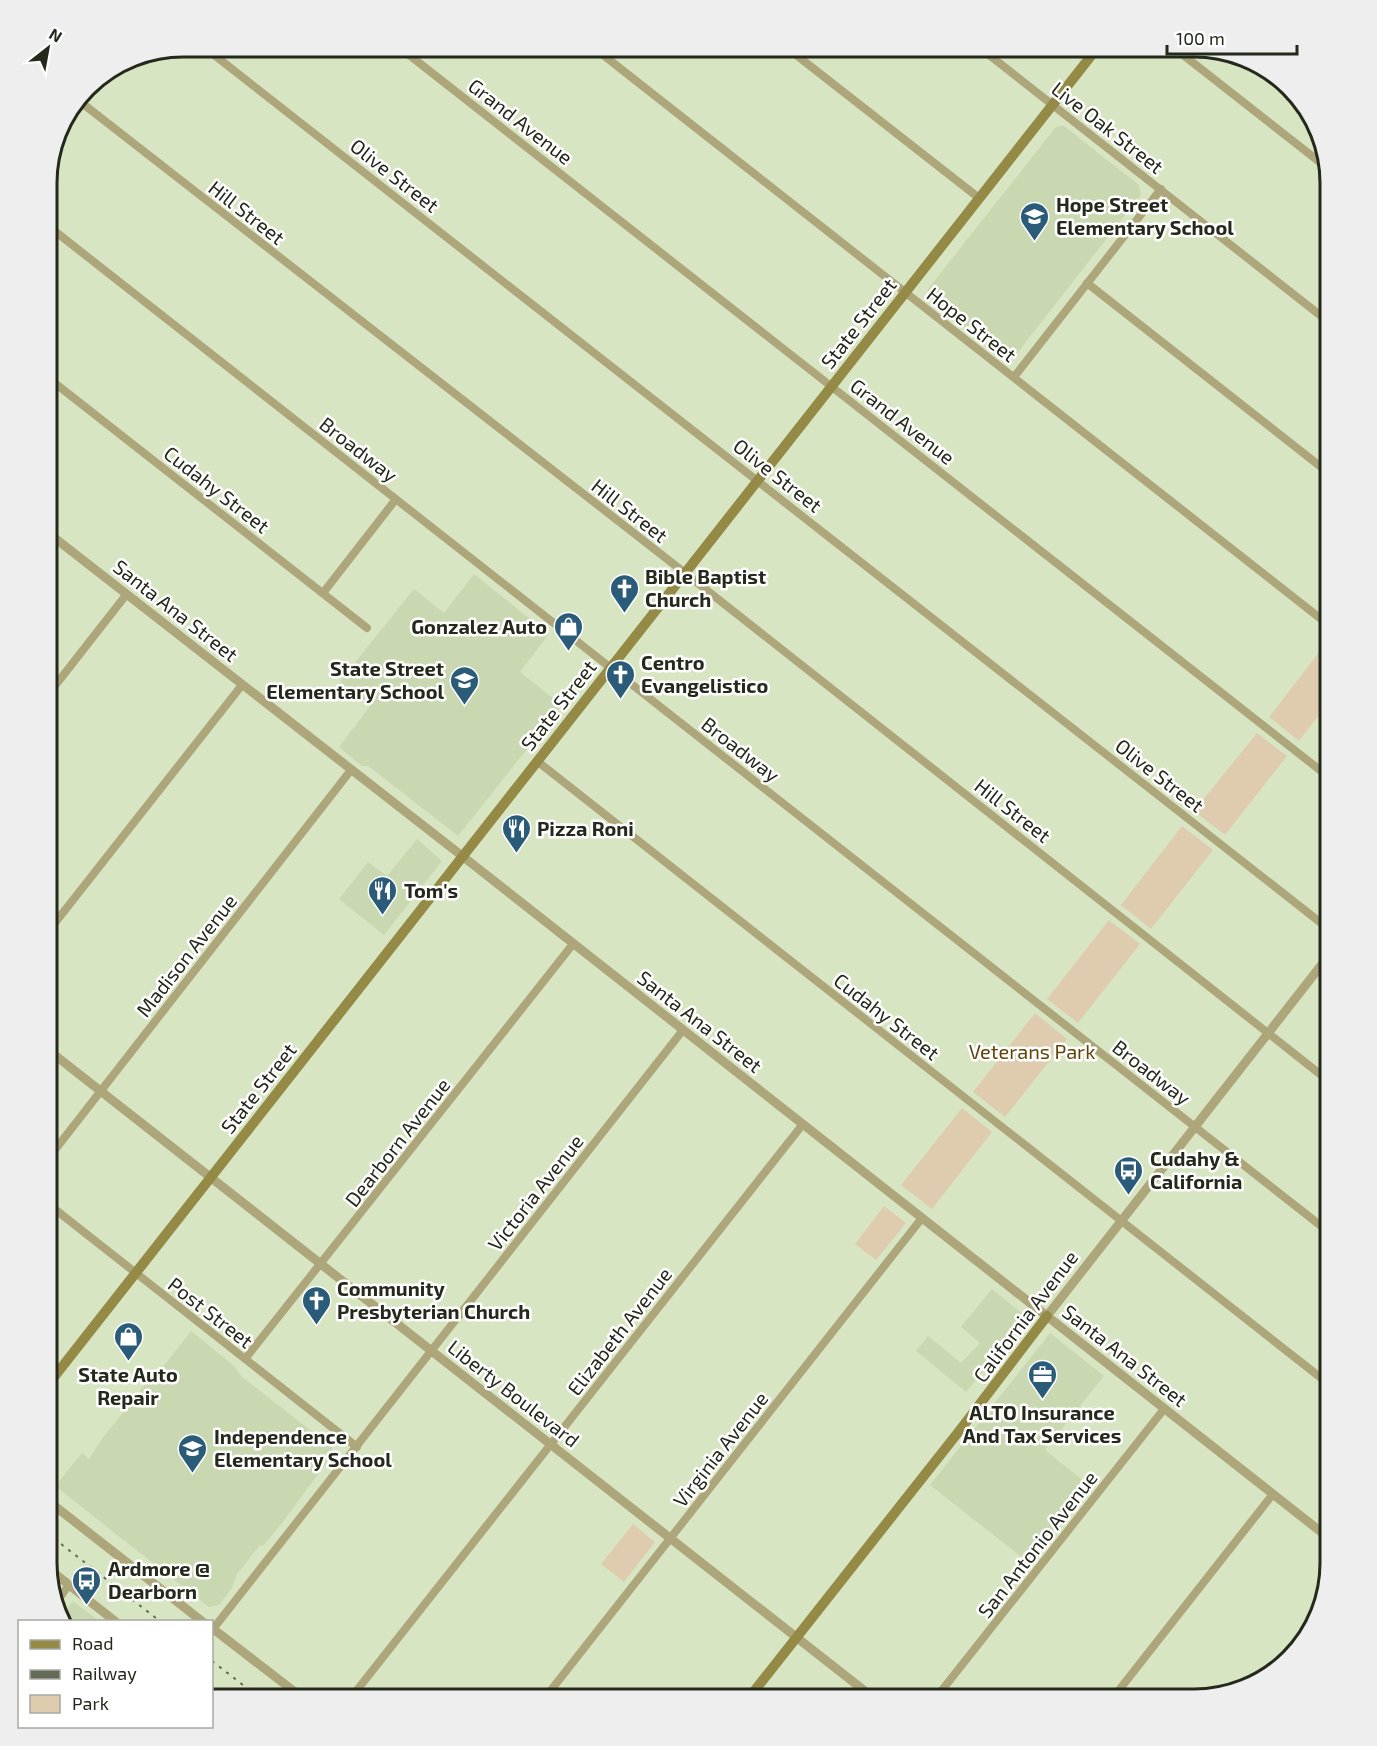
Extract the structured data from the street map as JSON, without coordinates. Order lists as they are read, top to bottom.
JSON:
{
  "streets": {
    "main road": ["State Street", "California Avenue"],
    "street": [
      "Grand Avenue",
      "Live Oak Street",
      "Olive Street",
      "Hill Street",
      "Hope Street",
      "Broadway",
      "Cudahy Street",
      "Santa Ana Street",
      "Madison Avenue",
      "Dearborn Avenue",
      "Victoria Avenue",
      "Post Street",
      "Elizabeth Avenue",
      "Liberty Boulevard",
      "Virginia Avenue",
      "San Antonio Avenue"
    ]
  },
  "crossings": [
    ["Grand Avenue", "State Street"],
    ["Live Oak Street", "State Street"],
    ["Olive Street", "State Street"],
    ["Hill Street", "State Street"],
    ["Hill Street", "California Avenue"],
    ["State Street", "Hope Street"],
    ["State Street", "Broadway"],
    ["State Street", "Cudahy Street"],
    ["State Street", "Santa Ana Street"],
    ["State Street", "Post Street"],
    ["State Street", "Liberty Boulevard"],
    ["Broadway", "California Avenue"],
    ["Cudahy Street", "California Avenue"],
    ["Santa Ana Street", "Madison Avenue"],
    ["Santa Ana Street", "Dearborn Avenue"],
    ["Santa Ana Street", "Victoria Avenue"],
    ["Santa Ana Street", "California Avenue"],
    ["Santa Ana Street", "Elizabeth Avenue"],
    ["Santa Ana Street", "Virginia Avenue"],
    ["Santa Ana Street", "San Antonio Avenue"],
    ["Madison Avenue", "Liberty Boulevard"],
    ["Dearborn Avenue", "Post Street"],
    ["Dearborn Avenue", "Liberty Boulevard"],
    ["Victoria Avenue", "Post Street"],
    ["Victoria Avenue", "Liberty Boulevard"],
    ["California Avenue", "Liberty Boulevard"],
    ["Elizabeth Avenue", "Liberty Boulevard"],
    ["Liberty Boulevard", "Virginia Avenue"]
  ],
  "parks": ["Veterans Park"],
  "places": {
    "school or university": ["Hope Street Elementary School", "State Street Elementary School", "Independence Elementary School"],
    "church": ["Bible Baptist Church", "Centro Evangelistico", "Community Presbyterian Church"],
    "shop": ["Gonzalez Auto", "State Auto Repair"],
    "restaurant": ["Pizza Roni", "Tom's"],
    "bus stop": ["Cudahy & California", "Ardmore @ Dearborn"],
    "office": ["ALTO Insurance And Tax Services"]
  },
  "legend": ["Road", "Railway", "Park"],
  "scale_bar": "100 m",
  "north": "top right"
}
